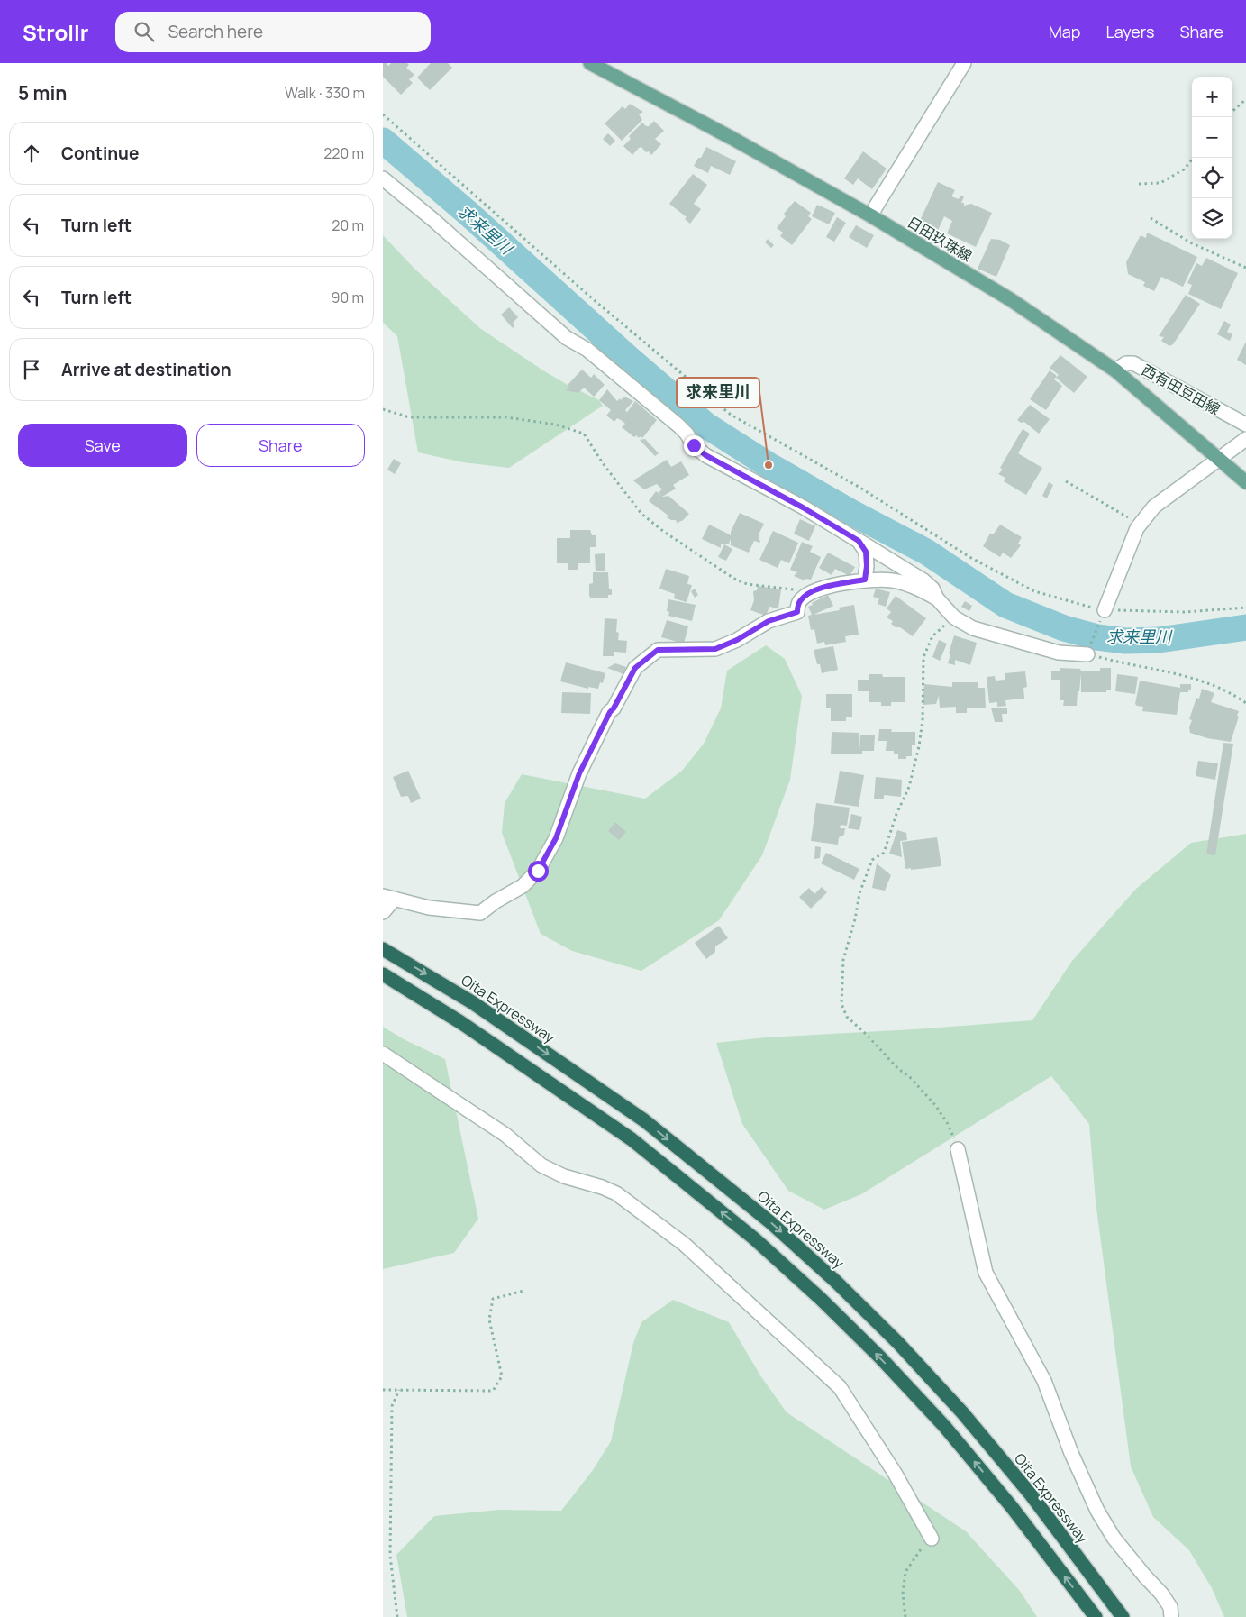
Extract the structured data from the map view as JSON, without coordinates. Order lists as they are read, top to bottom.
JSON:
{
  "streets": {
    "highway": ["Oita Expressway"],
    "main road": ["日田玖珠線"],
    "street": ["西有田豆田線"]
  },
  "crossings": [
    ["日田玖珠線", "西有田豆田線"]
  ],
  "water": ["求来里川"],
  "places": ["求来里川"],
  "page": {
    "header": "Strollr",
    "search": "Search here",
    "nav": ["Map", "Layers", "Share"],
    "heading": ["5 min", "Walk · 330 m"],
    "map_buttons": ["+", "−"],
    "list": [
      ["Continue", "220 m"],
      ["Turn left", "20 m"],
      ["Turn left", "90 m"],
      "Arrive at destination"
    ],
    "buttons": ["Save", "Share"]
  }
}
